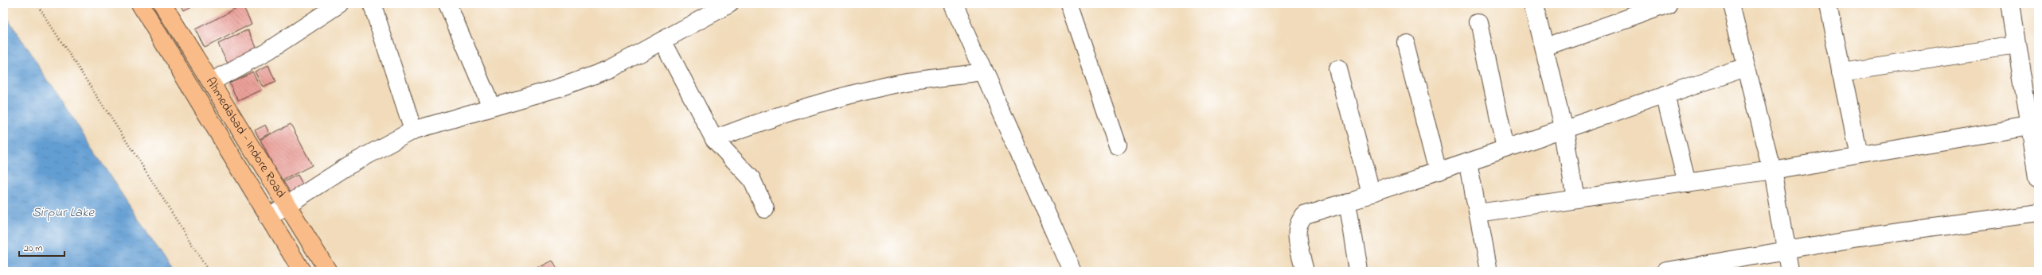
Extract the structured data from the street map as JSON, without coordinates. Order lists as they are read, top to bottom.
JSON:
{
  "streets": {
    "highway": ["Ahmedabad - Indore Road"]
  },
  "water": ["Sirpur Lake"],
  "scale_bar": "20 m"
}
